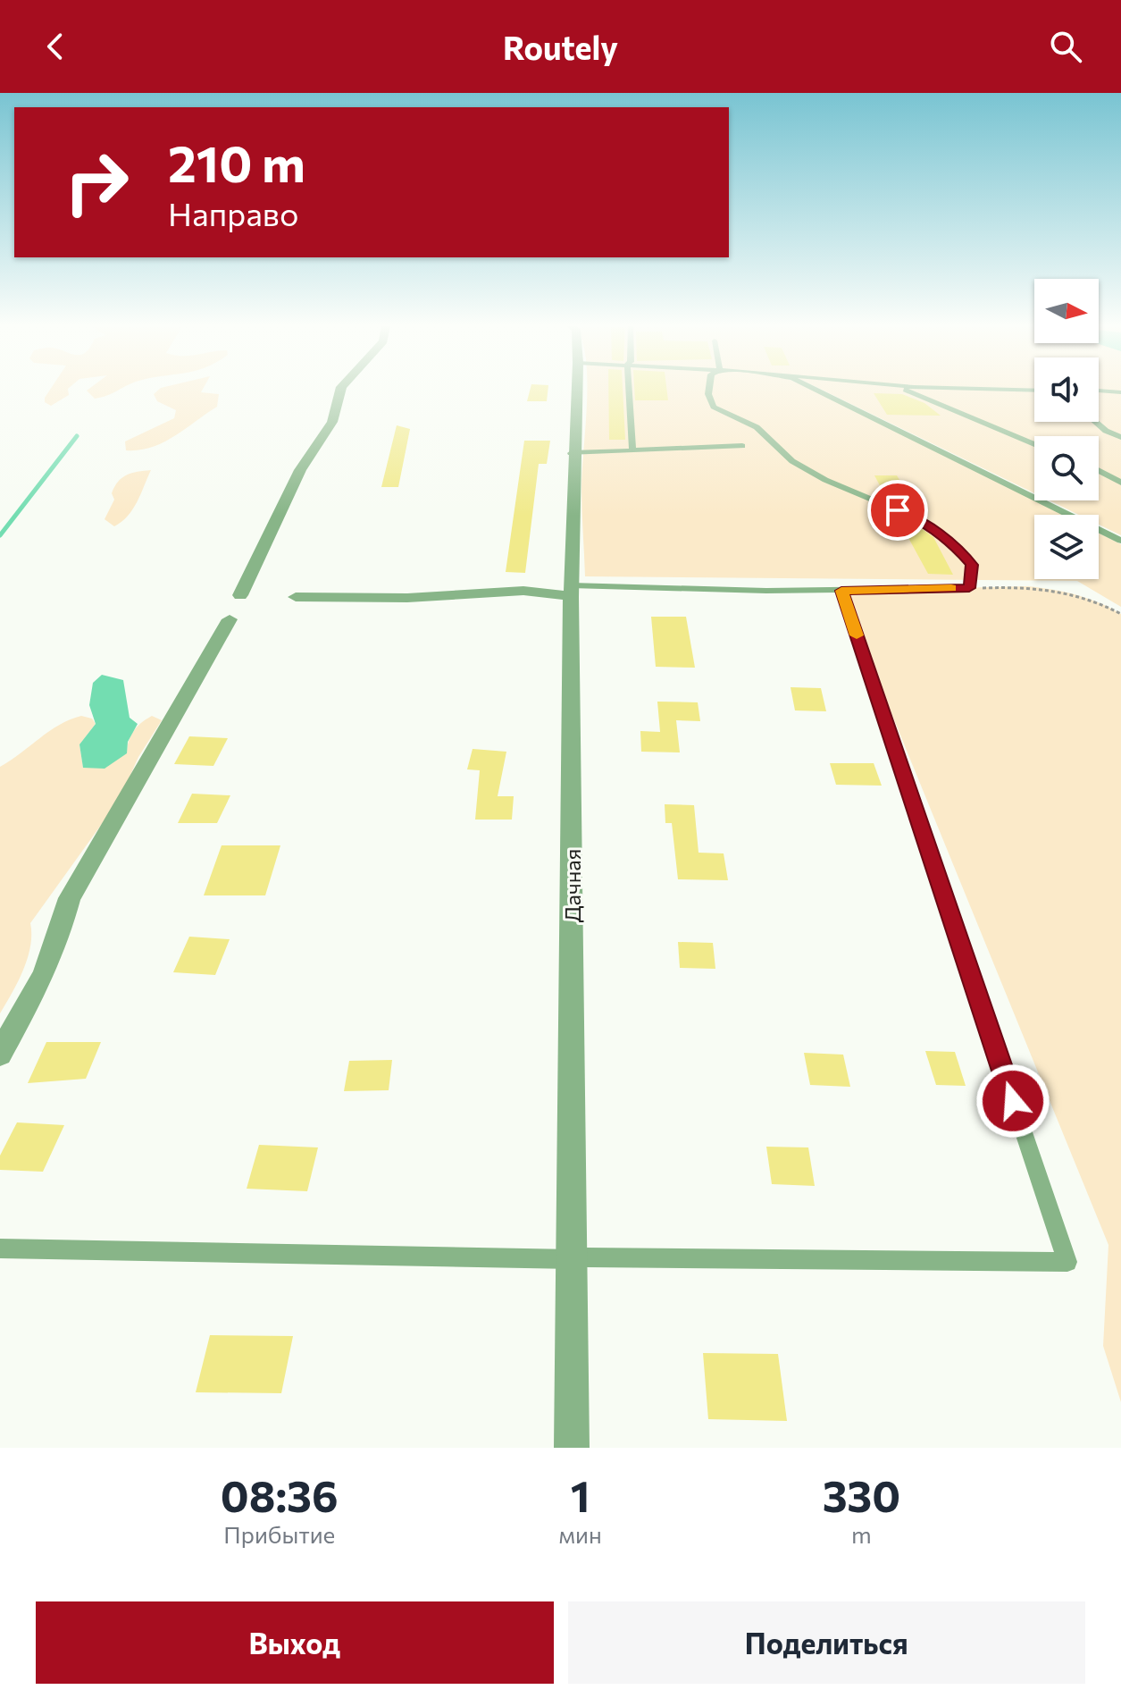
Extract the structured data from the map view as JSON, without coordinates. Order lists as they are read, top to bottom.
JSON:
{
  "streets": {
    "street": ["Дачная"]
  },
  "north": "right",
  "page": {
    "header": "Routely",
    "turn": ["210 m", "Направо"],
    "eta": [
      "08:36",
      "Прибытие",
      "1",
      "мин",
      "330",
      "m"
    ],
    "buttons": ["Выход", "Поделиться"]
  }
}
